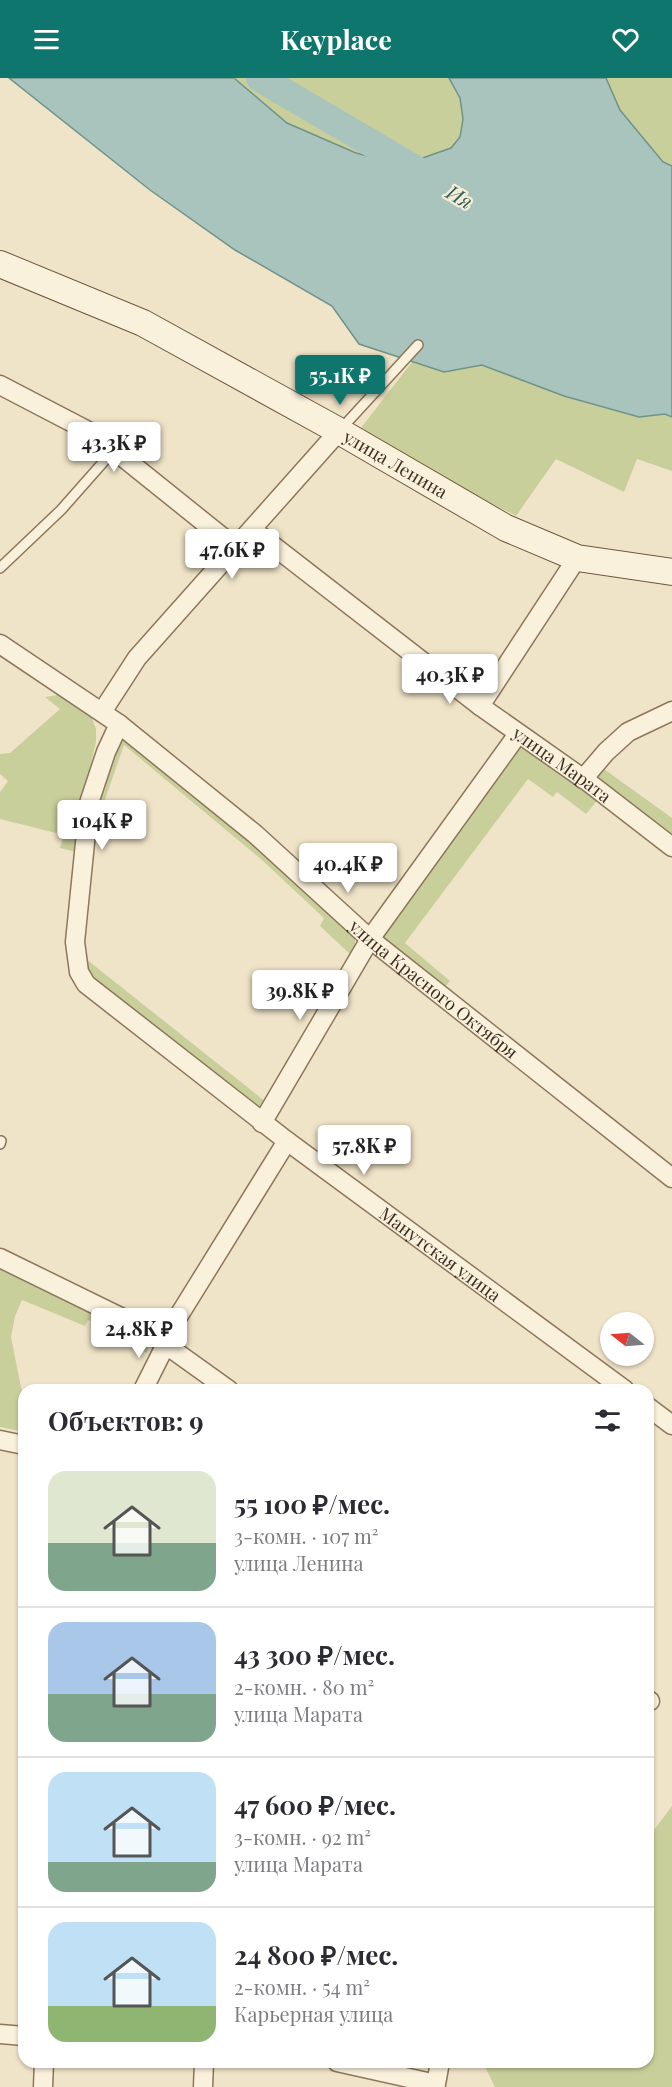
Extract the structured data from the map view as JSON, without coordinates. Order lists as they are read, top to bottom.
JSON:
{
  "streets": {
    "main road": ["улица Ленина"],
    "street": ["улица Марата", "улица Красного Октября", "Манутская улица"]
  },
  "crossings": [
    ["улица Красного Октября", "Манутская улица"]
  ],
  "water": ["Ия"],
  "north": "left",
  "page": {
    "header": "Keyplace",
    "price": [
      "55.1K ₽",
      "43.3K ₽",
      "47.6K ₽",
      "40.3K ₽",
      "104K ₽",
      "40.4K ₽",
      "39.8K ₽",
      "57.8K ₽",
      "24.8K ₽"
    ],
    "heading": "Объектов: 9",
    "list": [
      {
        "name": "55 100 ₽/мес.",
        "note": "3-комн. · 107 m² · улица Ленина"
      },
      {
        "name": "43 300 ₽/мес.",
        "note": "2-комн. · 80 m² · улица Марата"
      },
      {
        "name": "47 600 ₽/мес.",
        "note": "3-комн. · 92 m² · улица Марата"
      },
      {
        "name": "24 800 ₽/мес.",
        "note": "2-комн. · 54 m² · Карьерная улица"
      }
    ]
  }
}
